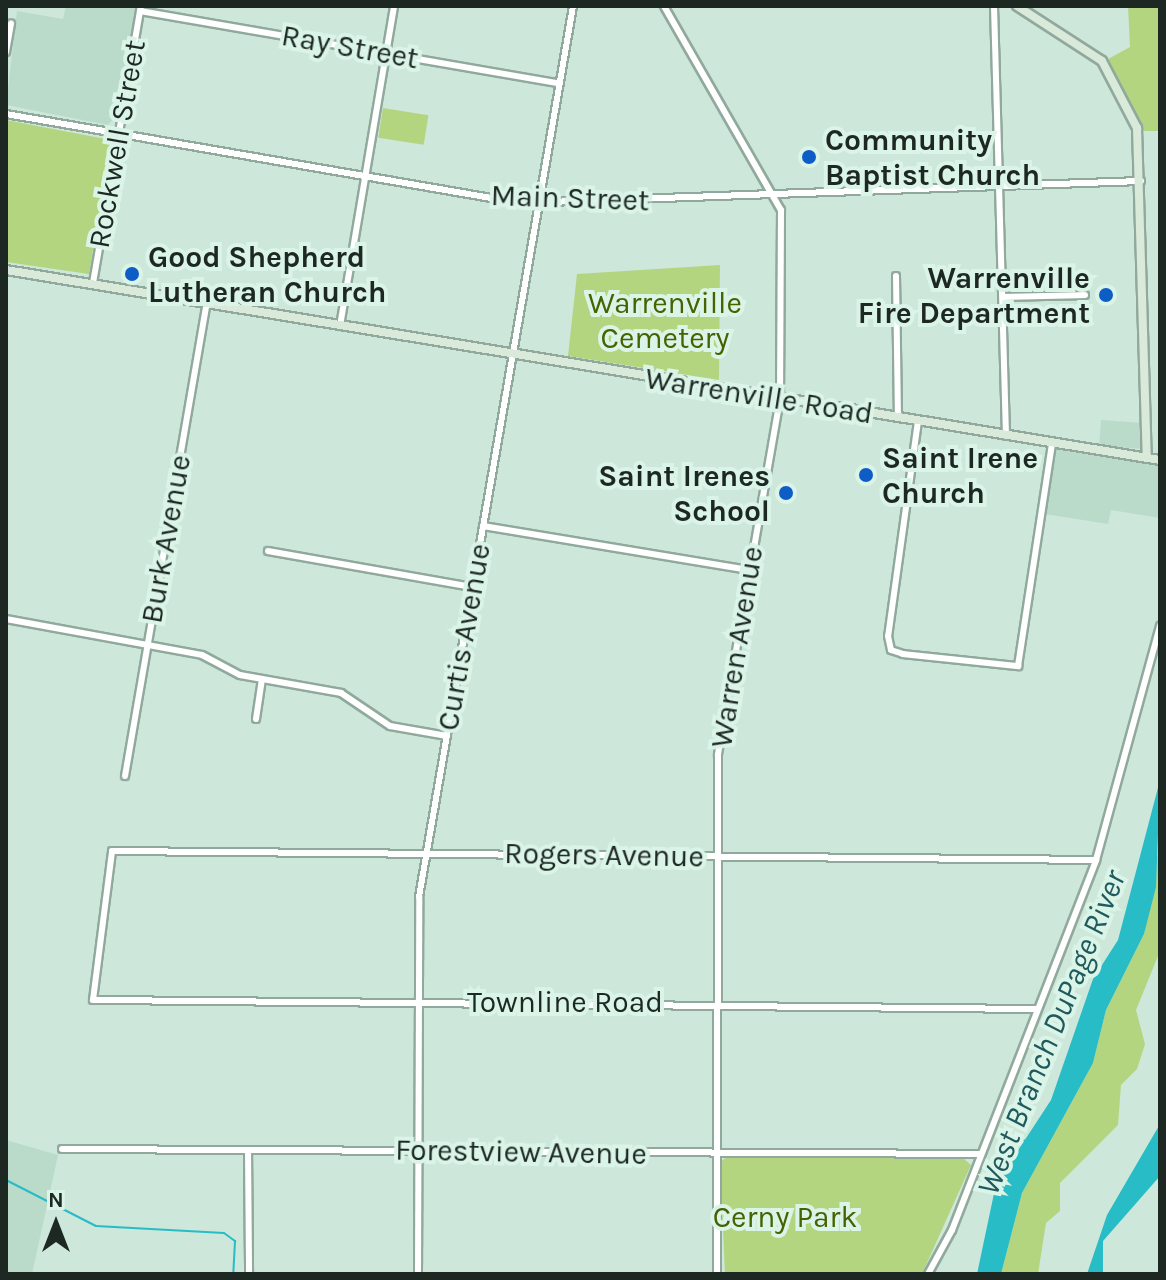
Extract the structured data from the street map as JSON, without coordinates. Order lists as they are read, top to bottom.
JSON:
{
  "streets": {
    "main road": ["Warrenville Road"],
    "street": [
      "Ray Street",
      "Rockwell Street",
      "Main Street",
      "Burk Avenue",
      "Curtis Avenue",
      "Warren Avenue",
      "Rogers Avenue",
      "Townline Road",
      "Forestview Avenue"
    ]
  },
  "crossings": [
    ["Ray Street", "Rockwell Street"],
    ["Ray Street", "Curtis Avenue"],
    ["Rockwell Street", "Main Street"],
    ["Rockwell Street", "Warrenville Road"],
    ["Main Street", "Curtis Avenue"],
    ["Main Street", "Warren Avenue"],
    ["Warrenville Road", "Burk Avenue"],
    ["Warrenville Road", "Curtis Avenue"],
    ["Warrenville Road", "Warren Avenue"],
    ["Curtis Avenue", "Rogers Avenue"],
    ["Curtis Avenue", "Townline Road"],
    ["Curtis Avenue", "Forestview Avenue"],
    ["Warren Avenue", "Rogers Avenue"],
    ["Warren Avenue", "Townline Road"],
    ["Warren Avenue", "Forestview Avenue"],
    ["Rogers Avenue", "Townline Road"]
  ],
  "water": ["West Branch DuPage River"],
  "parks": ["Warrenville Cemetery", "Cerny Park"],
  "places": [
    "Community Baptist Church",
    "Good Shepherd Lutheran Church",
    "Warrenville Fire Department",
    "Saint Irene Church",
    "Saint Irenes School"
  ],
  "north": "top"
}
